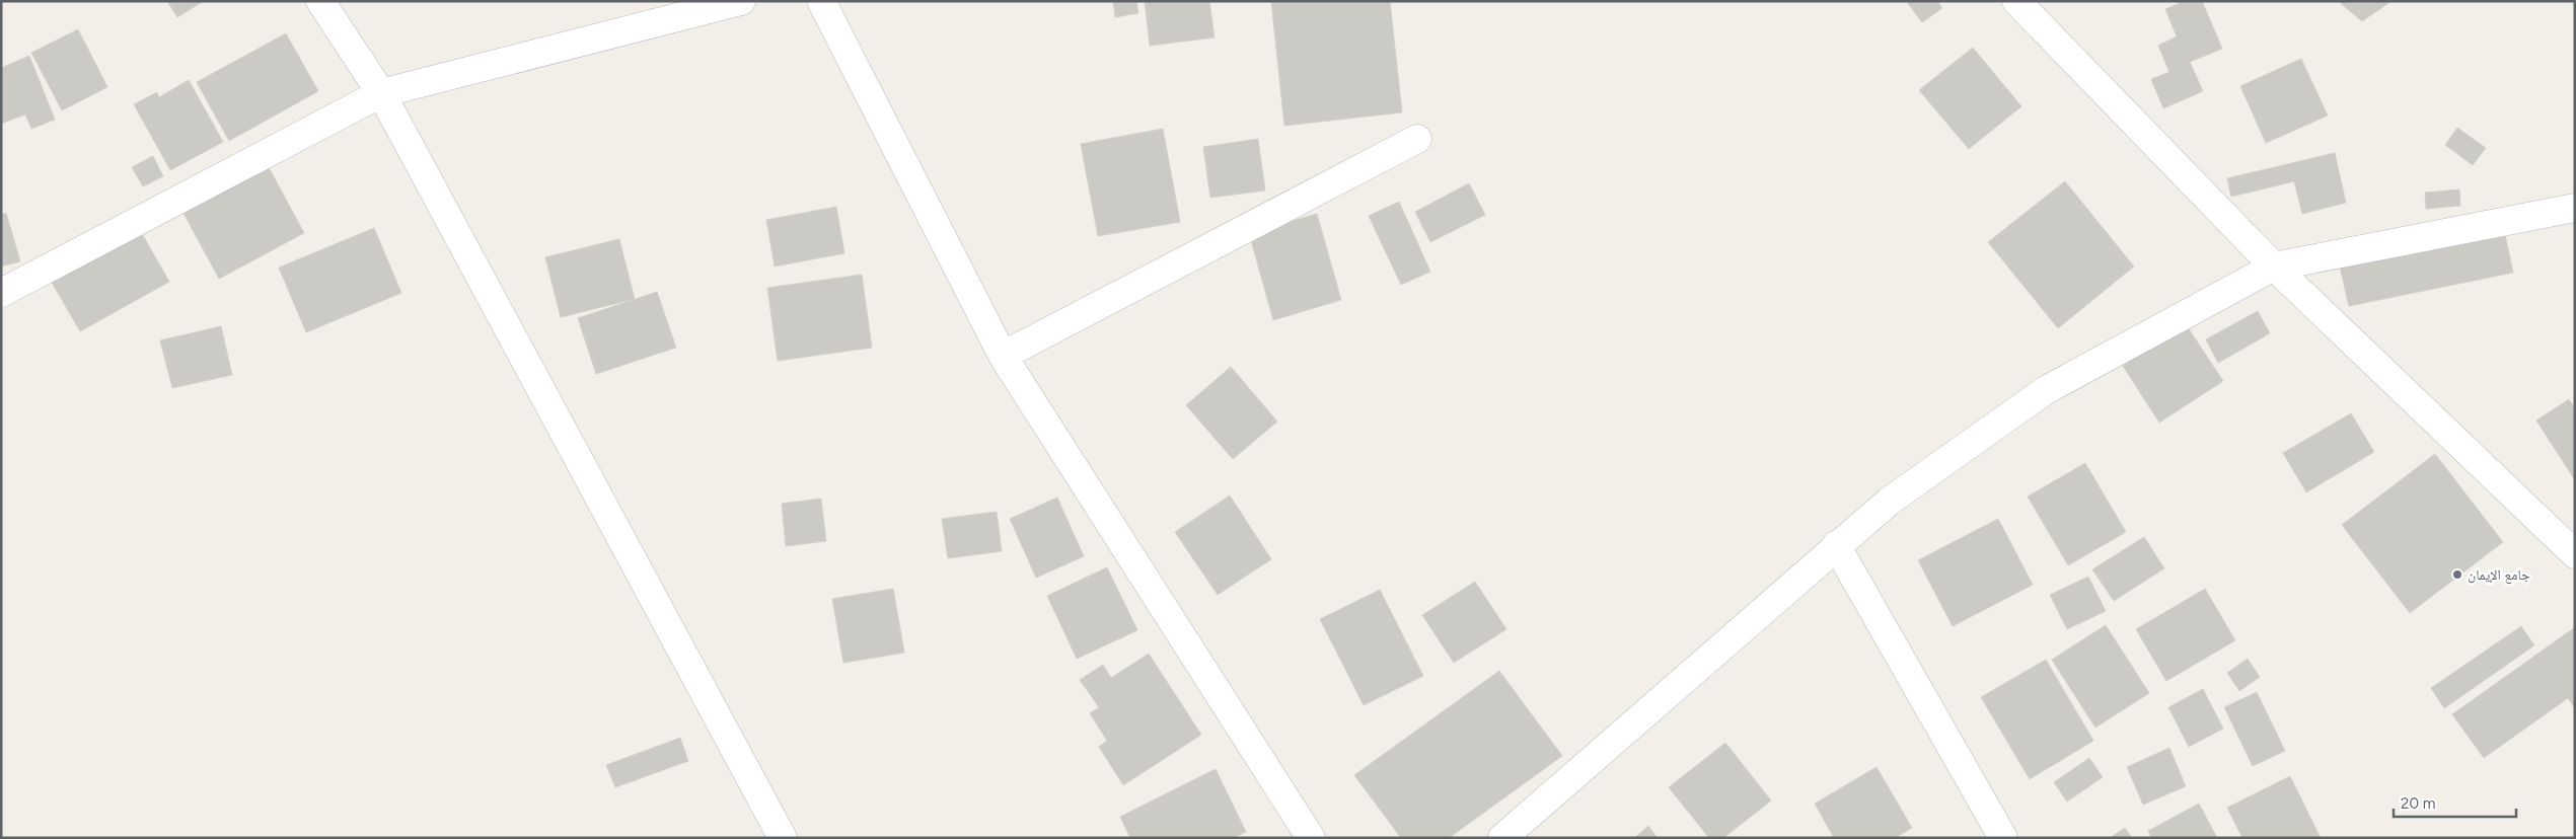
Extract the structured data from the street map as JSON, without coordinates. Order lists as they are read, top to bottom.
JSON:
{
  "places": ["جامع الإيمان"],
  "scale_bar": "20 m"
}
